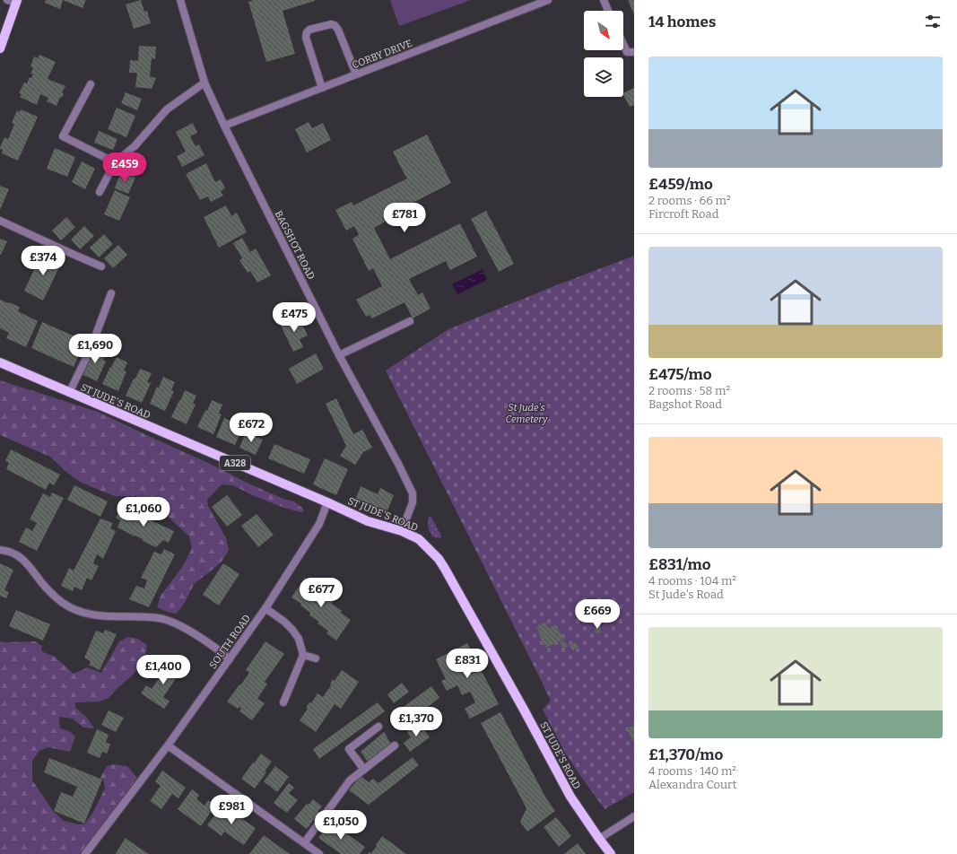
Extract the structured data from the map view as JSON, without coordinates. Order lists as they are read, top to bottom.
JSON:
{
  "streets": {
    "main road": ["ST JUDE'S ROAD", "A328"],
    "street": ["CORBY DRIVE", "BAGSHOT ROAD", "SOUTH ROAD"]
  },
  "crossings": [
    ["CORBY DRIVE", "BAGSHOT ROAD"],
    ["BAGSHOT ROAD", "ST JUDE'S ROAD"],
    ["ST JUDE'S ROAD", "SOUTH ROAD"]
  ],
  "parks": ["St Jude's Cemetery"],
  "north": "bottom right",
  "page": {
    "heading": "14 homes",
    "list": [
      {
        "name": "£459/mo",
        "note": "2 rooms · 66 m² · Fircroft Road"
      },
      {
        "name": "£475/mo",
        "note": "2 rooms · 58 m² · Bagshot Road"
      },
      {
        "name": "£831/mo",
        "note": "4 rooms · 104 m² · St Jude's Road"
      },
      {
        "name": "£1,370/mo",
        "note": "4 rooms · 140 m² · Alexandra Court"
      }
    ],
    "price": [
      "£459",
      "£781",
      "£374",
      "£475",
      "£1,690",
      "£672",
      "£1,060",
      "£677",
      "£669",
      "£831",
      "£1,400",
      "£1,370",
      "£981",
      "£1,050"
    ]
  }
}
